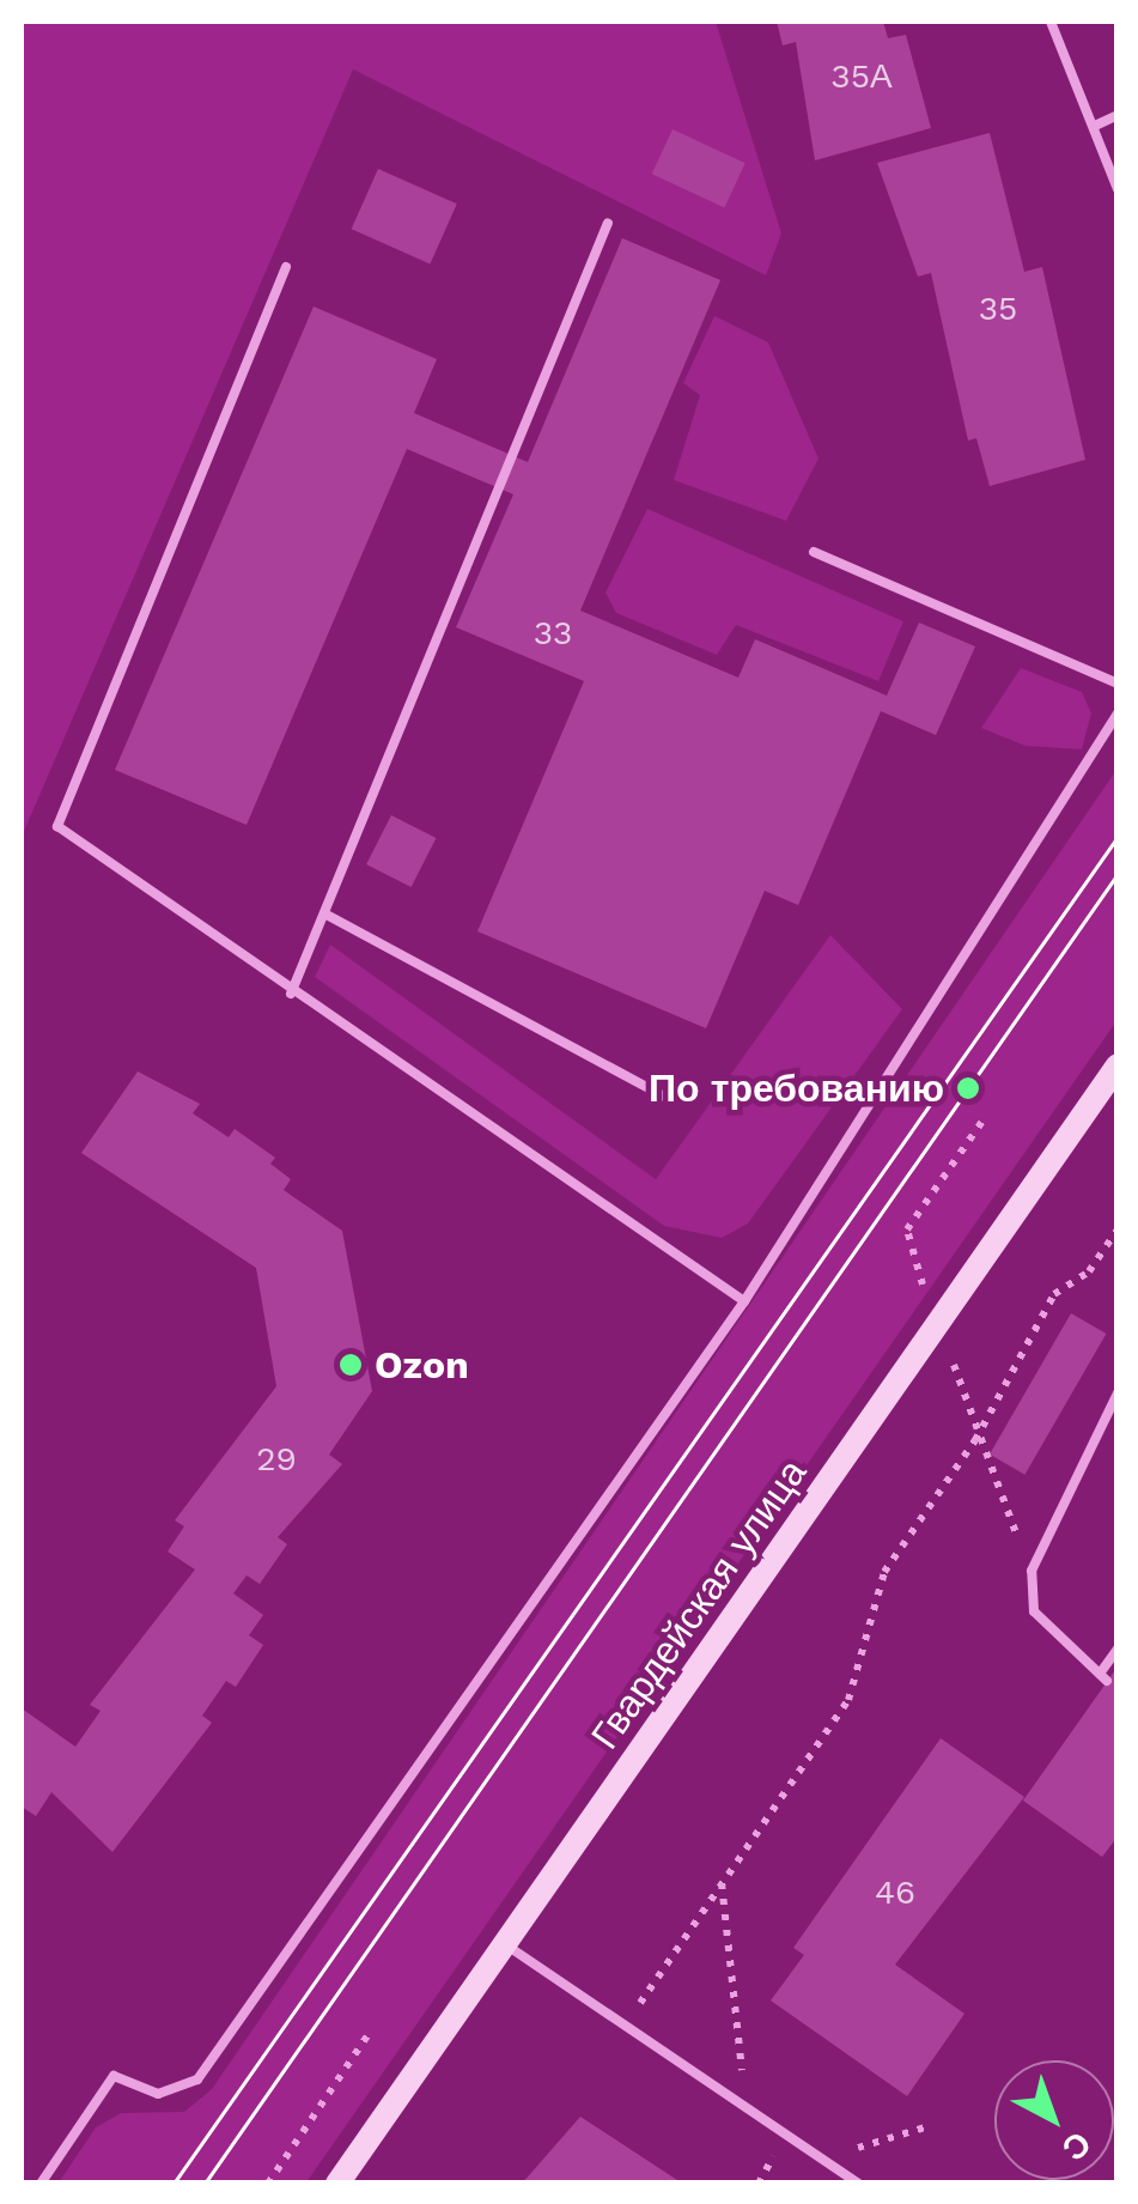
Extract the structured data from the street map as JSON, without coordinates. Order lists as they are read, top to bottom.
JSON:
{
  "streets": {
    "street": ["Гвардейская улица"]
  },
  "places": ["По требованию", "Ozon"],
  "house_numbers": [
    "35А",
    "35",
    "33",
    "29",
    "46"
  ],
  "north": "bottom right"
}
